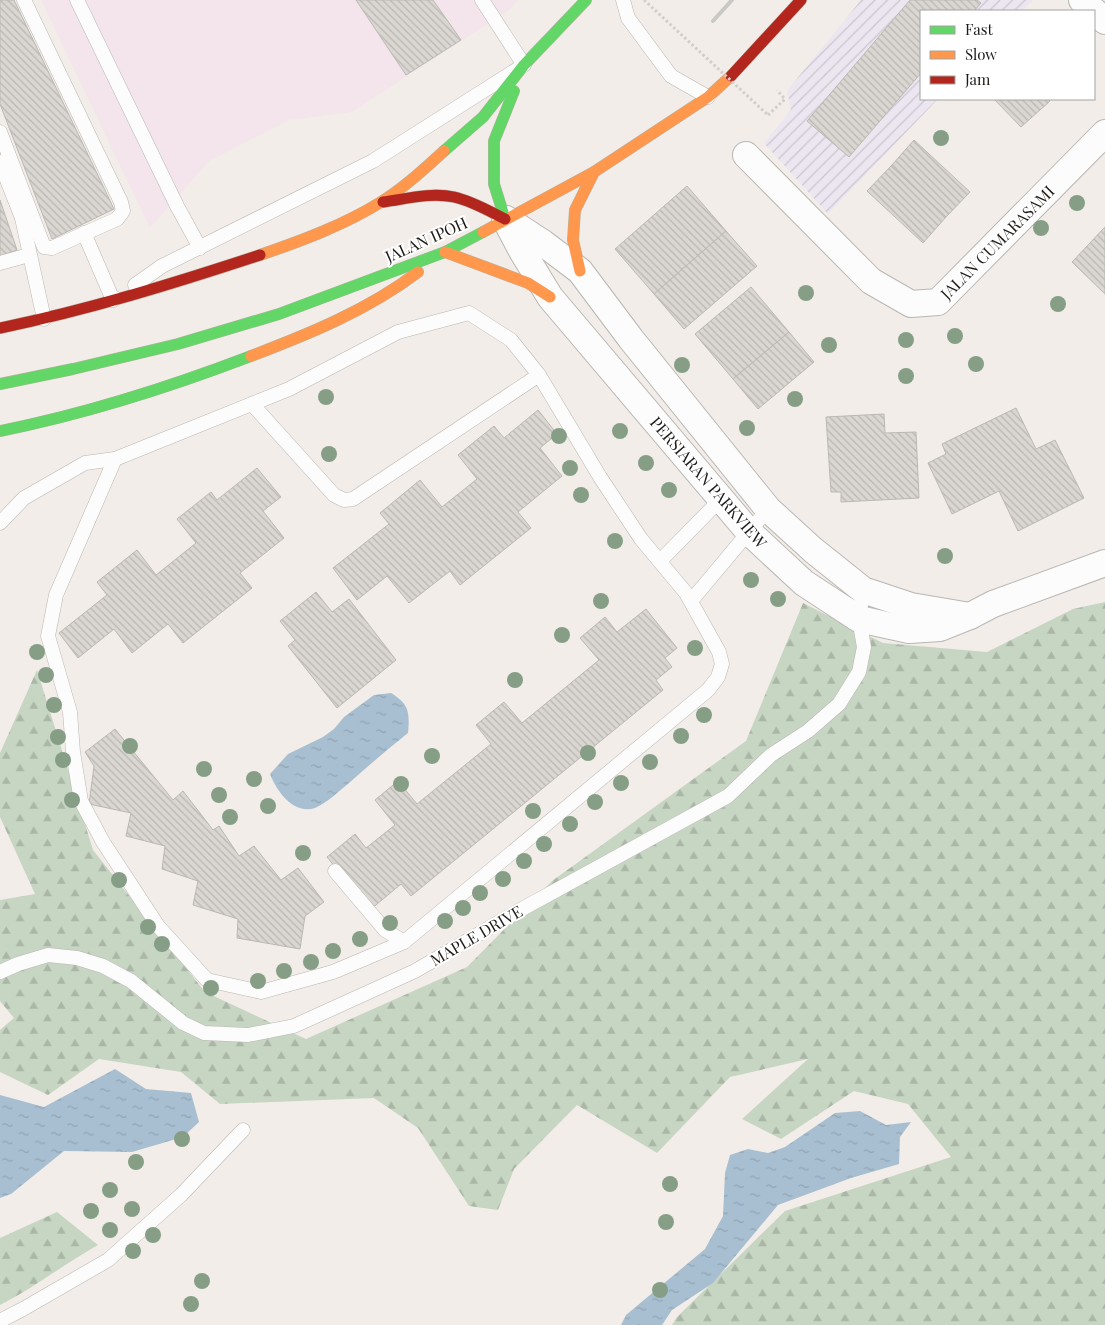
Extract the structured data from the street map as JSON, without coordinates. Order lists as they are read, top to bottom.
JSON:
{
  "streets": {
    "main road": ["JALAN IPOH"],
    "street": ["JALAN CUMARASAMI", "PERSIARAN PARKVIEW"],
    "lane": ["MAPLE DRIVE"]
  },
  "crossings": [
    ["JALAN IPOH", "PERSIARAN PARKVIEW"],
    ["PERSIARAN PARKVIEW", "MAPLE DRIVE"]
  ],
  "legend": ["Fast", "Slow", "Jam"]
}
